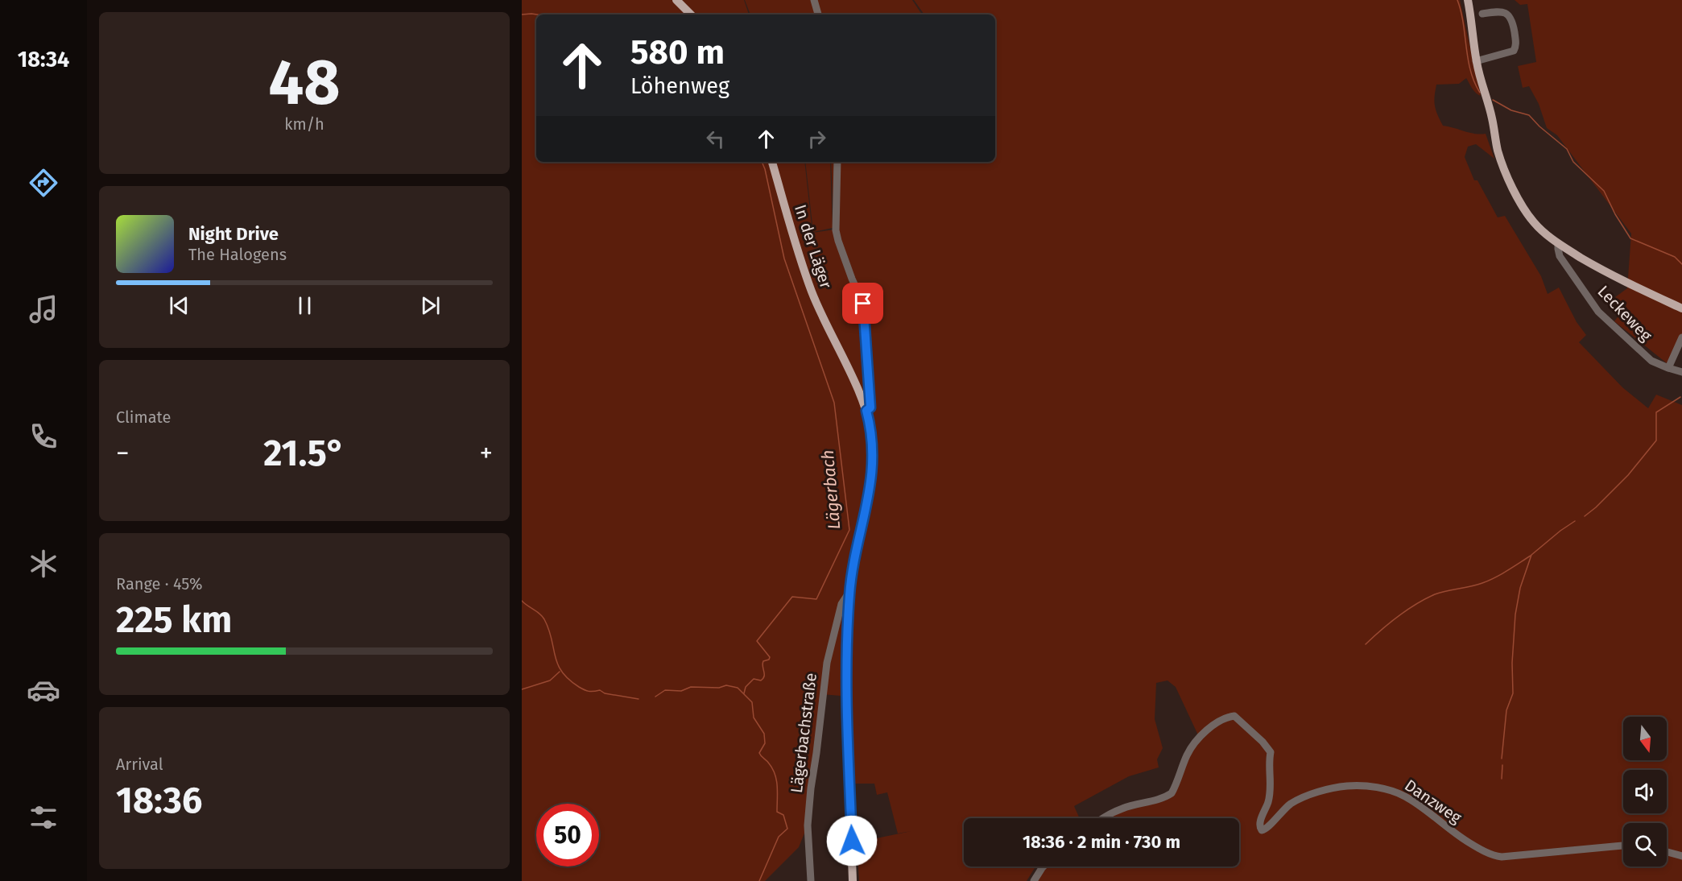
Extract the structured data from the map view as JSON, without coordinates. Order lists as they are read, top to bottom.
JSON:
{
  "streets": {
    "main road": ["In der Läger"],
    "street": ["Leckeweg", "Lägerbachstraße", "Danzweg"]
  },
  "crossings": [
    ["In der Läger", "Lägerbachstraße"]
  ],
  "water": ["Lägerbach"],
  "north": "bottom",
  "page": {
    "tabs": "18:34",
    "tile": [
      ["48", "km/h"],
      "Climate",
      ["Range · 45%", "225 km"],
      ["Arrival", "18:36"]
    ],
    "turn": ["580 m", "Löhenweg"],
    "song": ["Night Drive", "The Halogens"],
    "heat": ["−", "21.5°", "+"],
    "limit": "50",
    "trip": "18:36 · 2 min · 730 m"
  }
}
